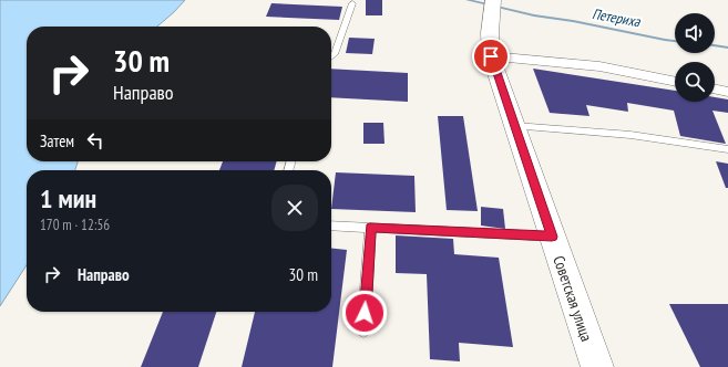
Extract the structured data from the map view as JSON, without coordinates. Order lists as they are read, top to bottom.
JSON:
{
  "streets": {
    "main road": ["Советская улица"]
  },
  "water": ["Петериха"],
  "page": {
    "turn": ["30 m", "Направо"],
    "then": "Затем",
    "heading": ["1 мин", "170 m · 12:56"],
    "list": [
      {
        "name": "Направо",
        "value": "30 m"
      }
    ]
  }
}
